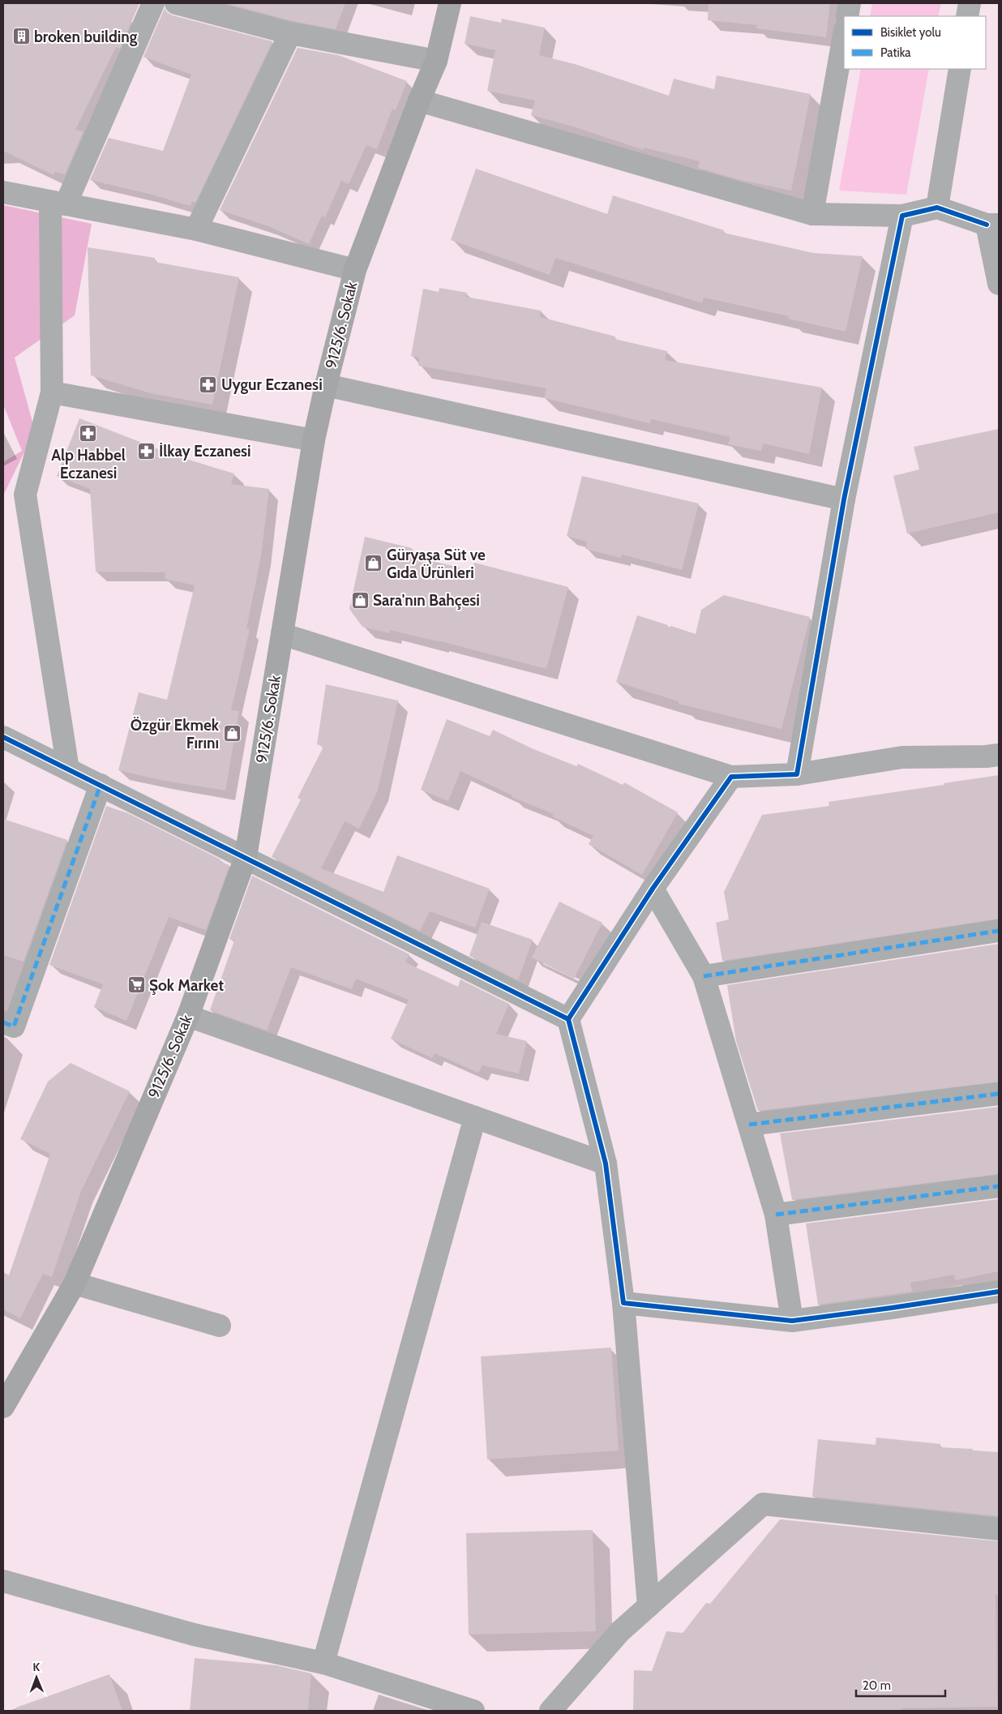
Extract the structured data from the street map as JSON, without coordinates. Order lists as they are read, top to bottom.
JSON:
{
  "streets": {
    "main road": ["9125/6. Sokak"]
  },
  "places": {
    "building": ["broken building"],
    "pharmacy": ["Uygur Eczanesi", "Alp Habbel Eczanesi", "İlkay Eczanesi"],
    "shop": ["Güryaşa Süt ve Gıda Ürünleri", "Sara'nın Bahçesi", "Özgür Ekmek Fırını"],
    "supermarket": ["Şok Market"]
  },
  "legend": ["Bisiklet yolu", "Patika"],
  "scale_bar": "20 m",
  "north": "top"
}
